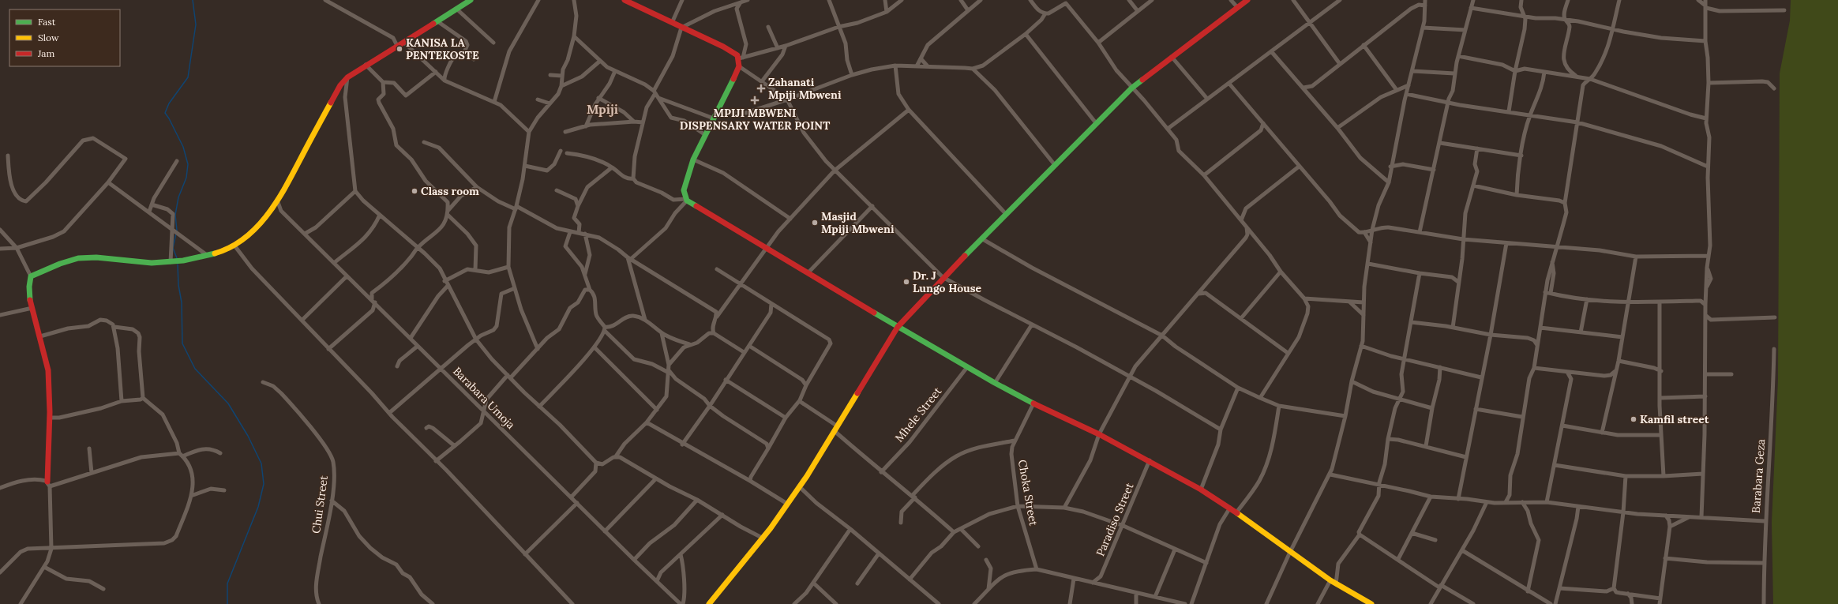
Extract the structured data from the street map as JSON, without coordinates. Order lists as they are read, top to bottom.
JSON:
{
  "streets": {
    "street": [
      "Barabara Umoja",
      "Mhele Street",
      "Barabara Geza",
      "Choka Street",
      "Chui Street",
      "Paradiso Street"
    ]
  },
  "districts": ["Mpiji"],
  "places": {
    "other": [
      "KANISA LA PENTEKOSTE",
      "Class room",
      "Masjid Mpiji Mbweni",
      "Dr. J Lungo House",
      "Kamfil street"
    ],
    "health": ["Zahanati Mpiji Mbweni", "MPIJI MBWENI DISPENSARY WATER POINT"]
  },
  "legend": ["Fast", "Slow", "Jam"]
}
